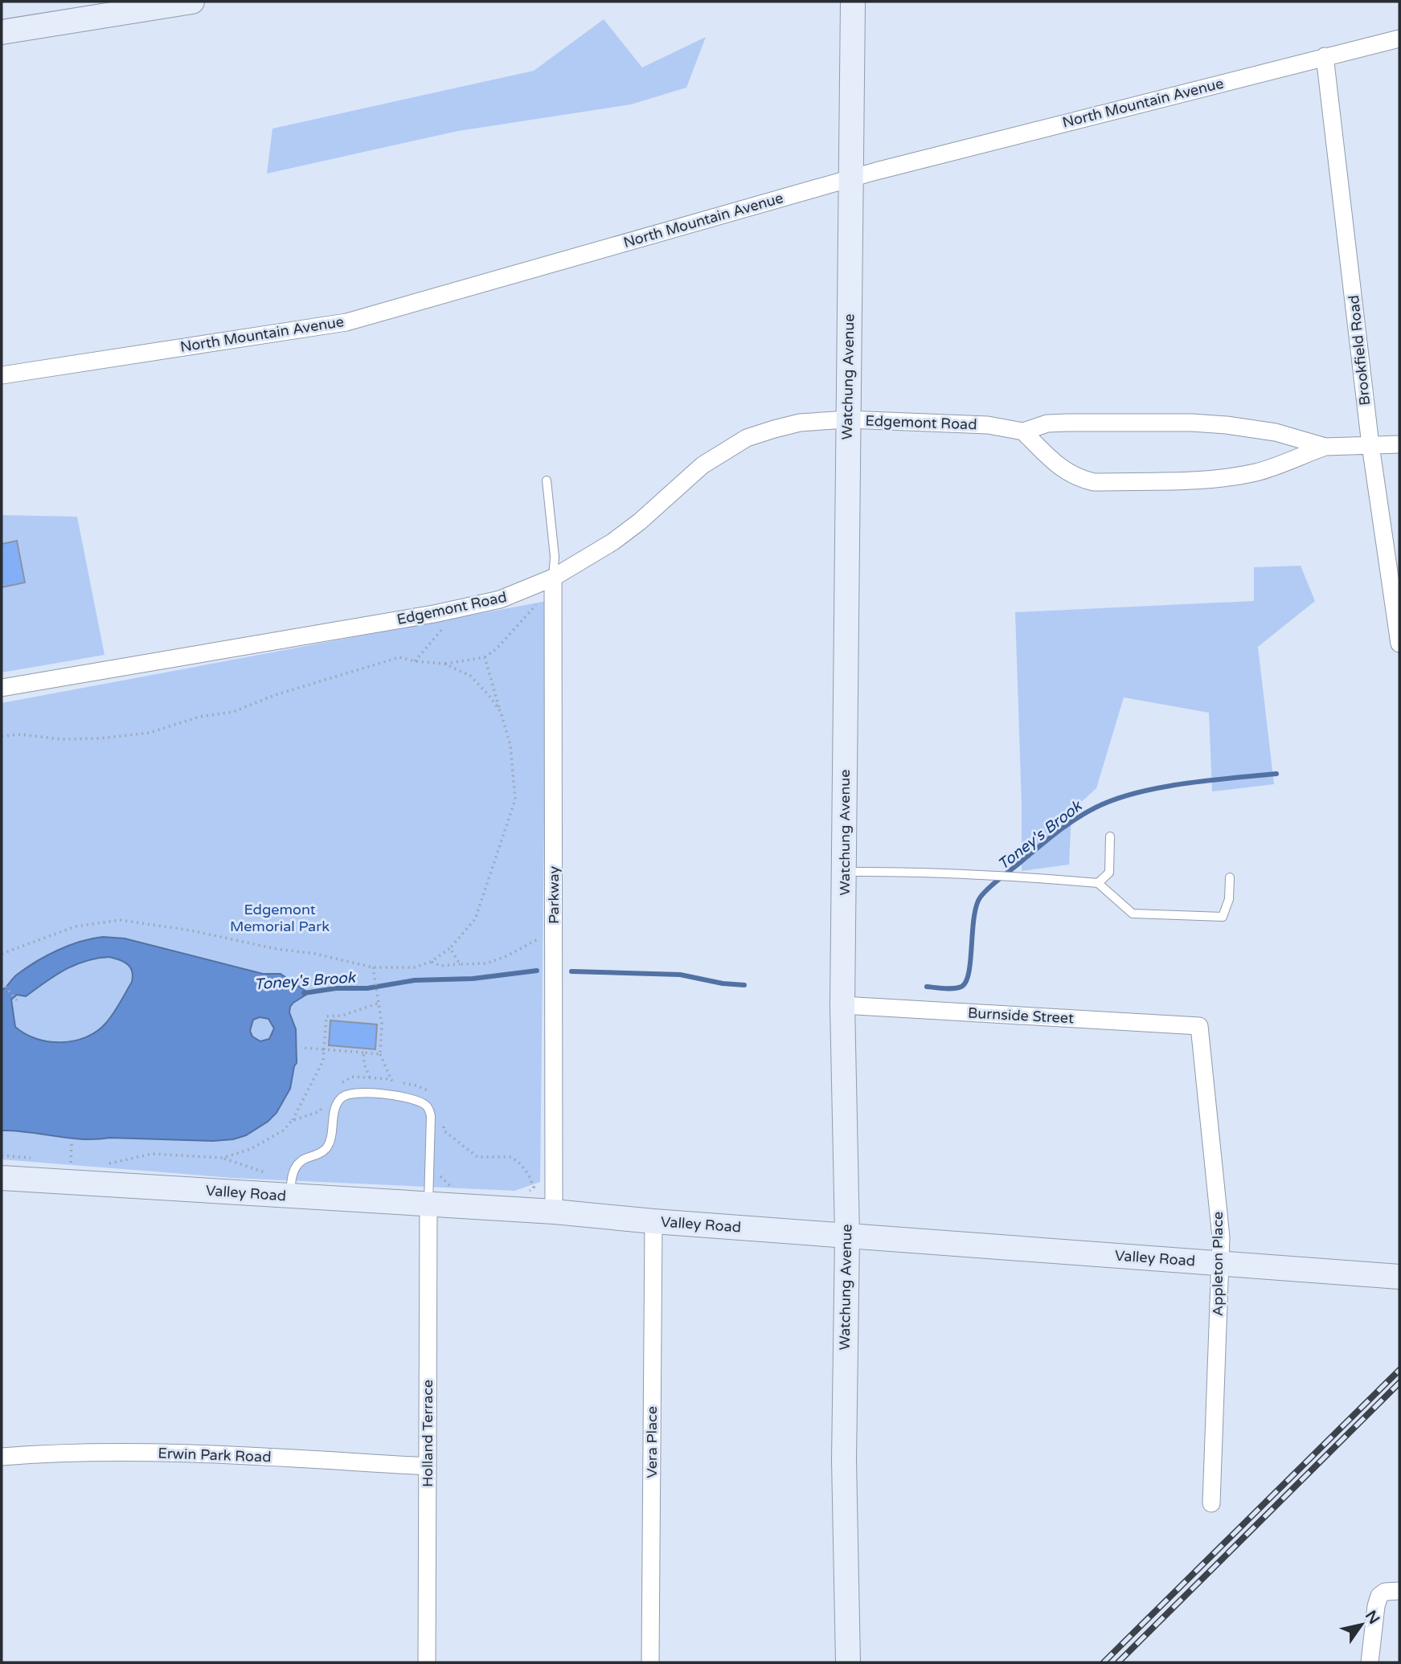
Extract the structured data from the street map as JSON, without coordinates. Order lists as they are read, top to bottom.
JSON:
{
  "streets": {
    "main road": ["Watchung Avenue", "Valley Road"],
    "street": [
      "North Mountain Avenue",
      "Brookfield Road",
      "Edgemont Road",
      "Parkway",
      "Burnside Street",
      "Appleton Place",
      "Holland Terrace",
      "Vera Place",
      "Erwin Park Road"
    ]
  },
  "crossings": [
    ["North Mountain Avenue", "Brookfield Road"],
    ["North Mountain Avenue", "Watchung Avenue"],
    ["Brookfield Road", "Edgemont Road"],
    ["Watchung Avenue", "Edgemont Road"],
    ["Watchung Avenue", "Burnside Street"],
    ["Watchung Avenue", "Valley Road"],
    ["Edgemont Road", "Parkway"],
    ["Parkway", "Valley Road"],
    ["Burnside Street", "Appleton Place"],
    ["Valley Road", "Appleton Place"],
    ["Valley Road", "Holland Terrace"],
    ["Valley Road", "Vera Place"],
    ["Holland Terrace", "Erwin Park Road"]
  ],
  "water": ["Toney's Brook"],
  "parks": ["Edgemont Memorial Park"],
  "north": "top right"
}
